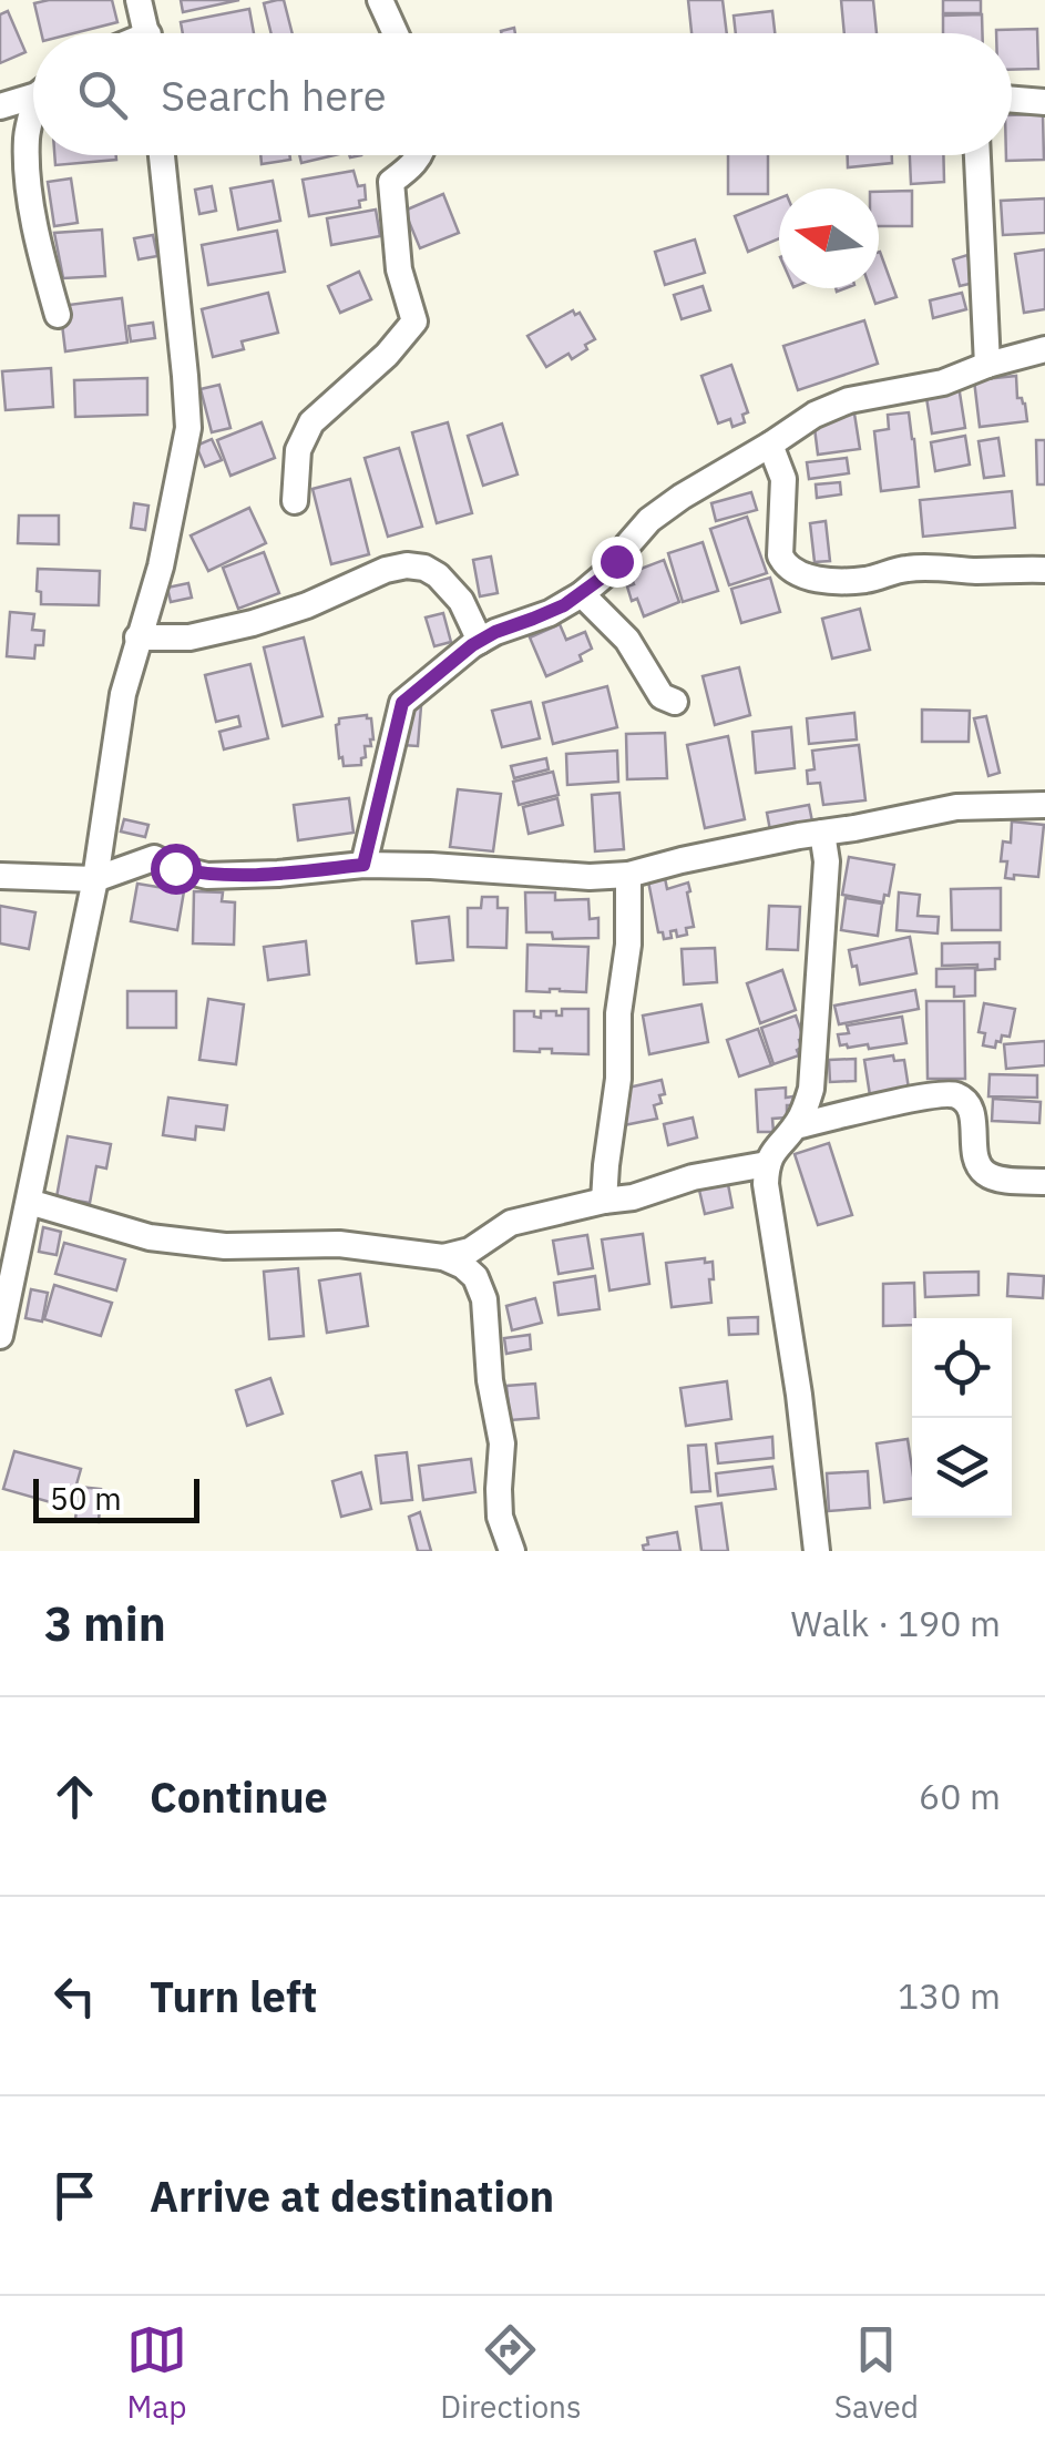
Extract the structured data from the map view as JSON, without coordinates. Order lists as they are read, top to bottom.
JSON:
{
  "scale_bar": "50 m",
  "north": "left",
  "page": {
    "search": "Search here",
    "scale": "50 m",
    "heading": ["3 min", "Walk · 190 m"],
    "list": [
      ["Continue", "60 m"],
      ["Turn left", "130 m"],
      "Arrive at destination"
    ],
    "nav": ["Map", "Directions", "Saved"]
  }
}
